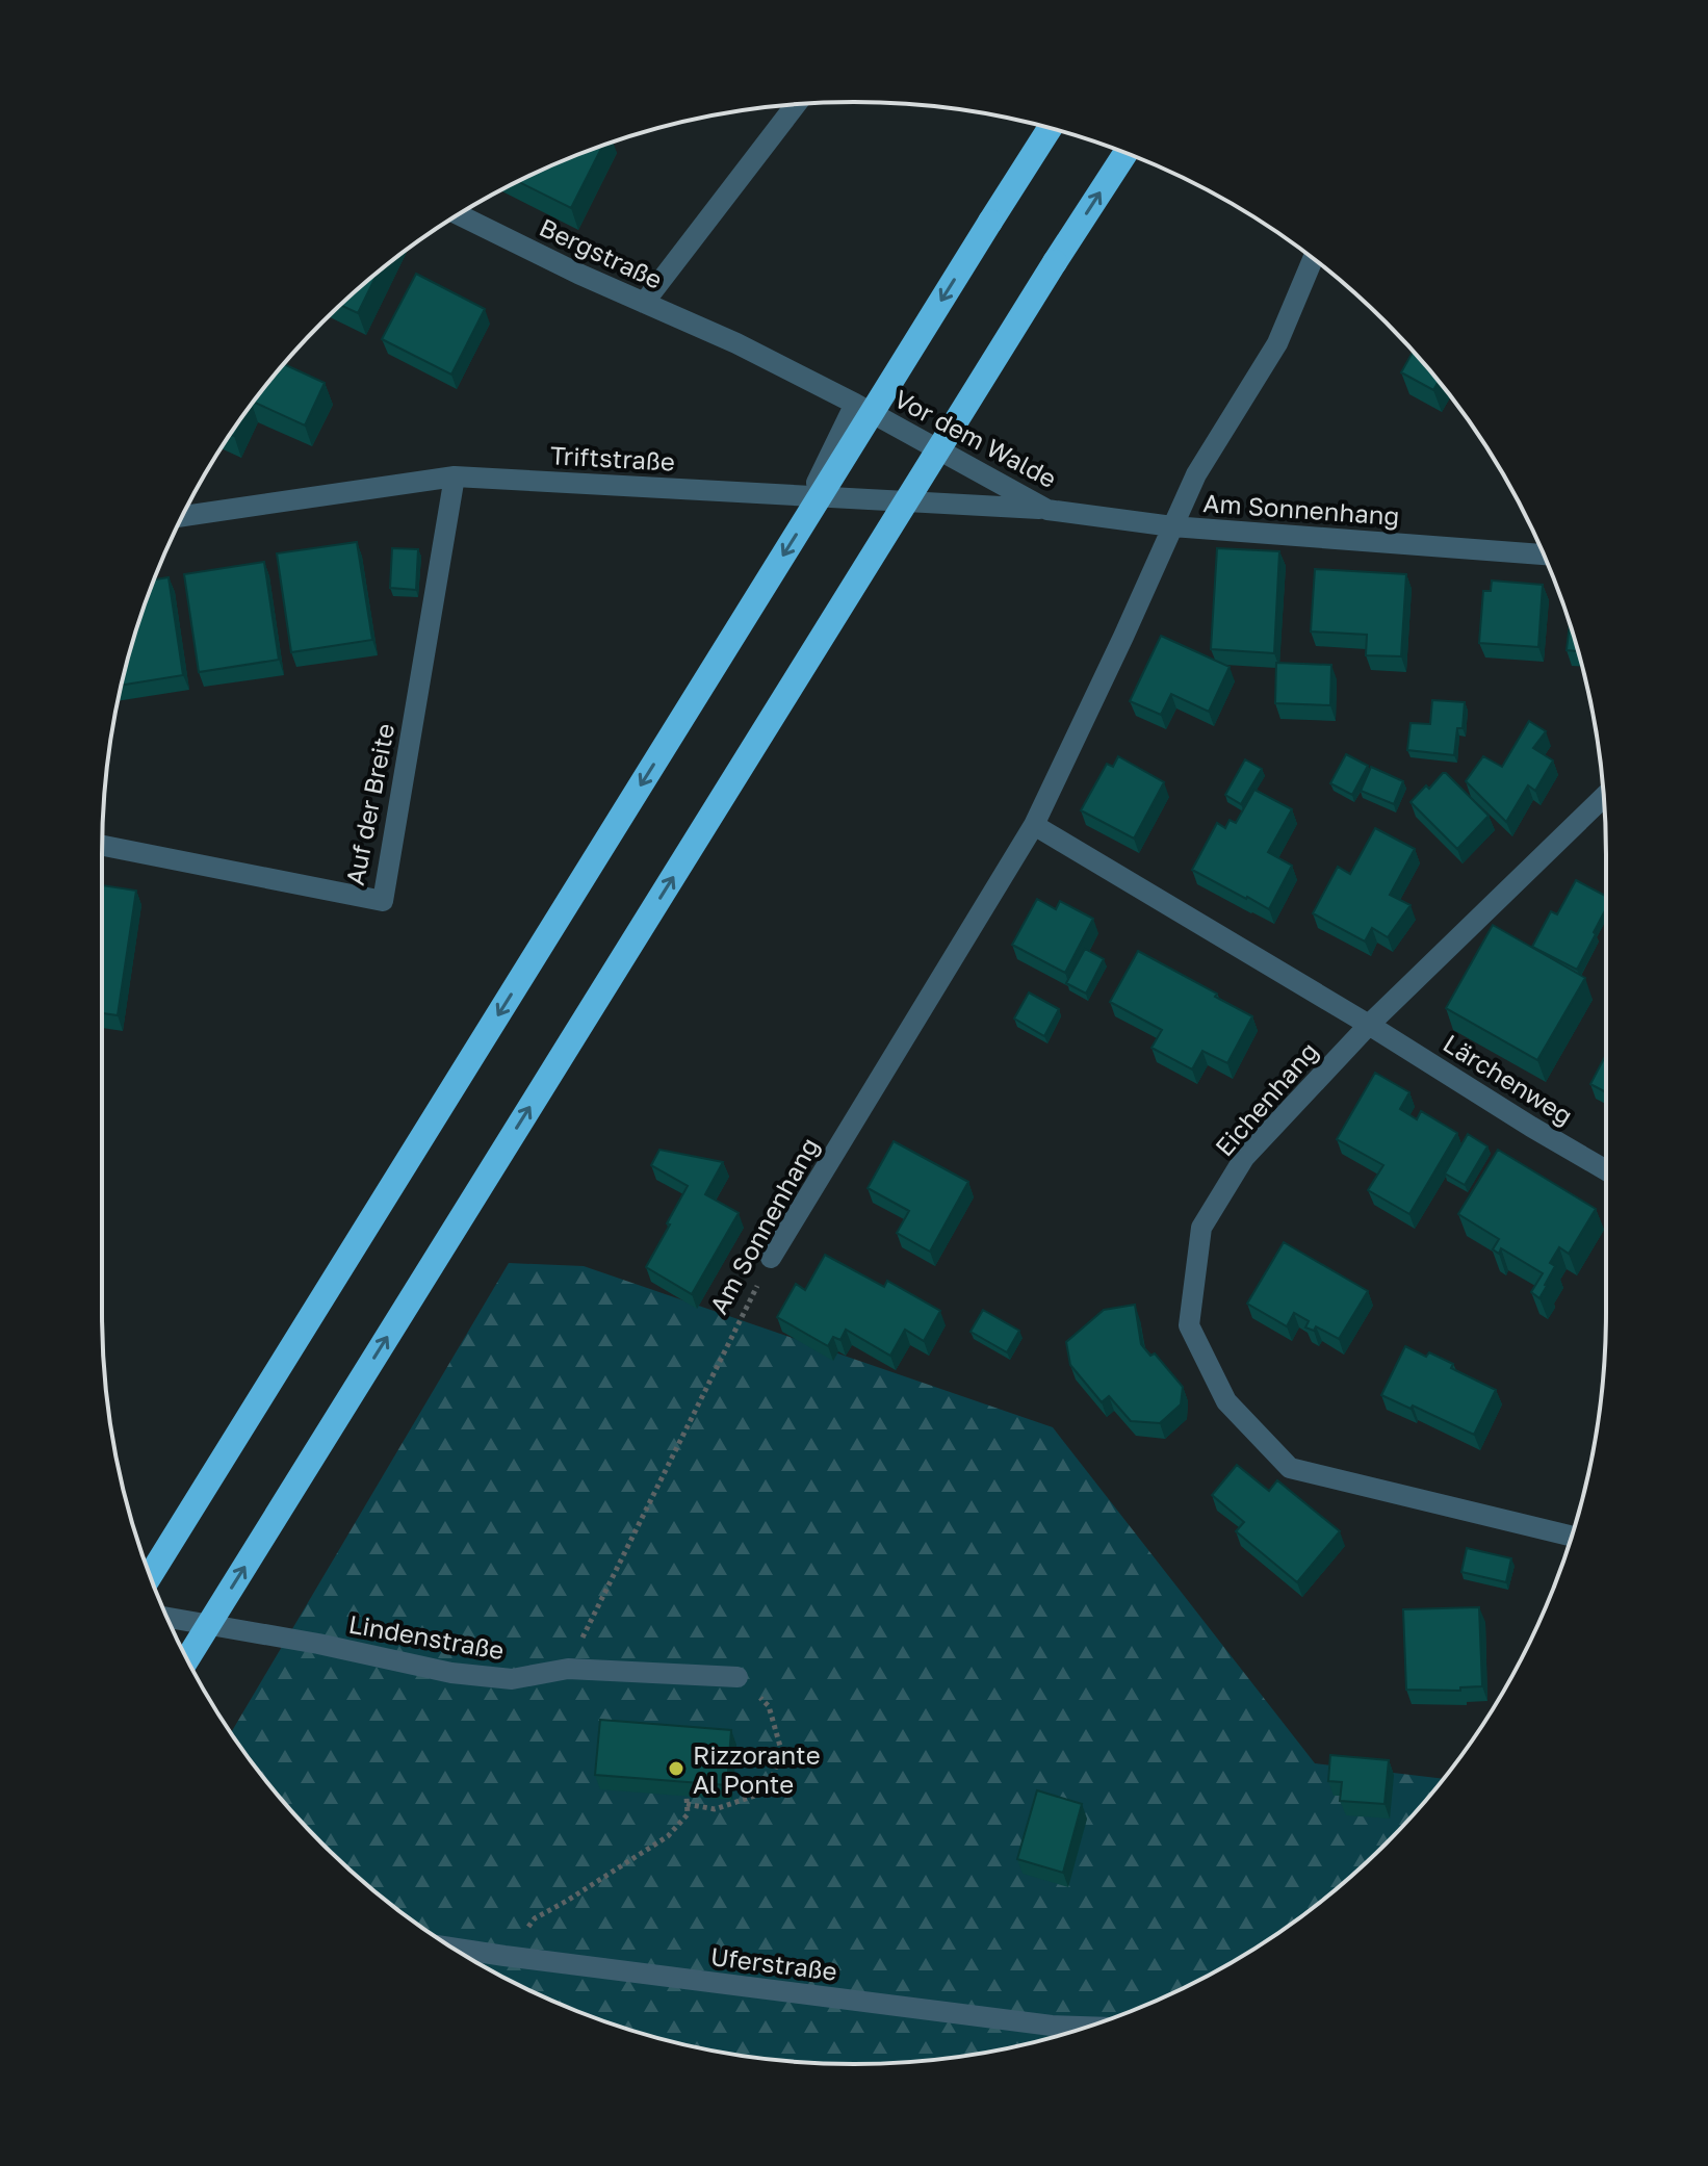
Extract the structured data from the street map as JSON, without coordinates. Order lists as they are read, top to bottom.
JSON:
{
  "streets": {
    "street": [
      "Bergstraße",
      "Vor dem Walde",
      "Triftstraße",
      "Am Sonnenhang",
      "Auf der Breite",
      "Lärchenweg",
      "Eichenhang",
      "Lindenstraße",
      "Uferstraße"
    ]
  },
  "crossings": [
    ["Bergstraße", "Vor dem Walde"],
    ["Vor dem Walde", "Triftstraße"],
    ["Vor dem Walde", "Am Sonnenhang"],
    ["Triftstraße", "Auf der Breite"],
    ["Am Sonnenhang", "Lindenstraße"],
    ["Lärchenweg", "Eichenhang"]
  ],
  "places": ["Rizzorante Al Ponte"]
}
